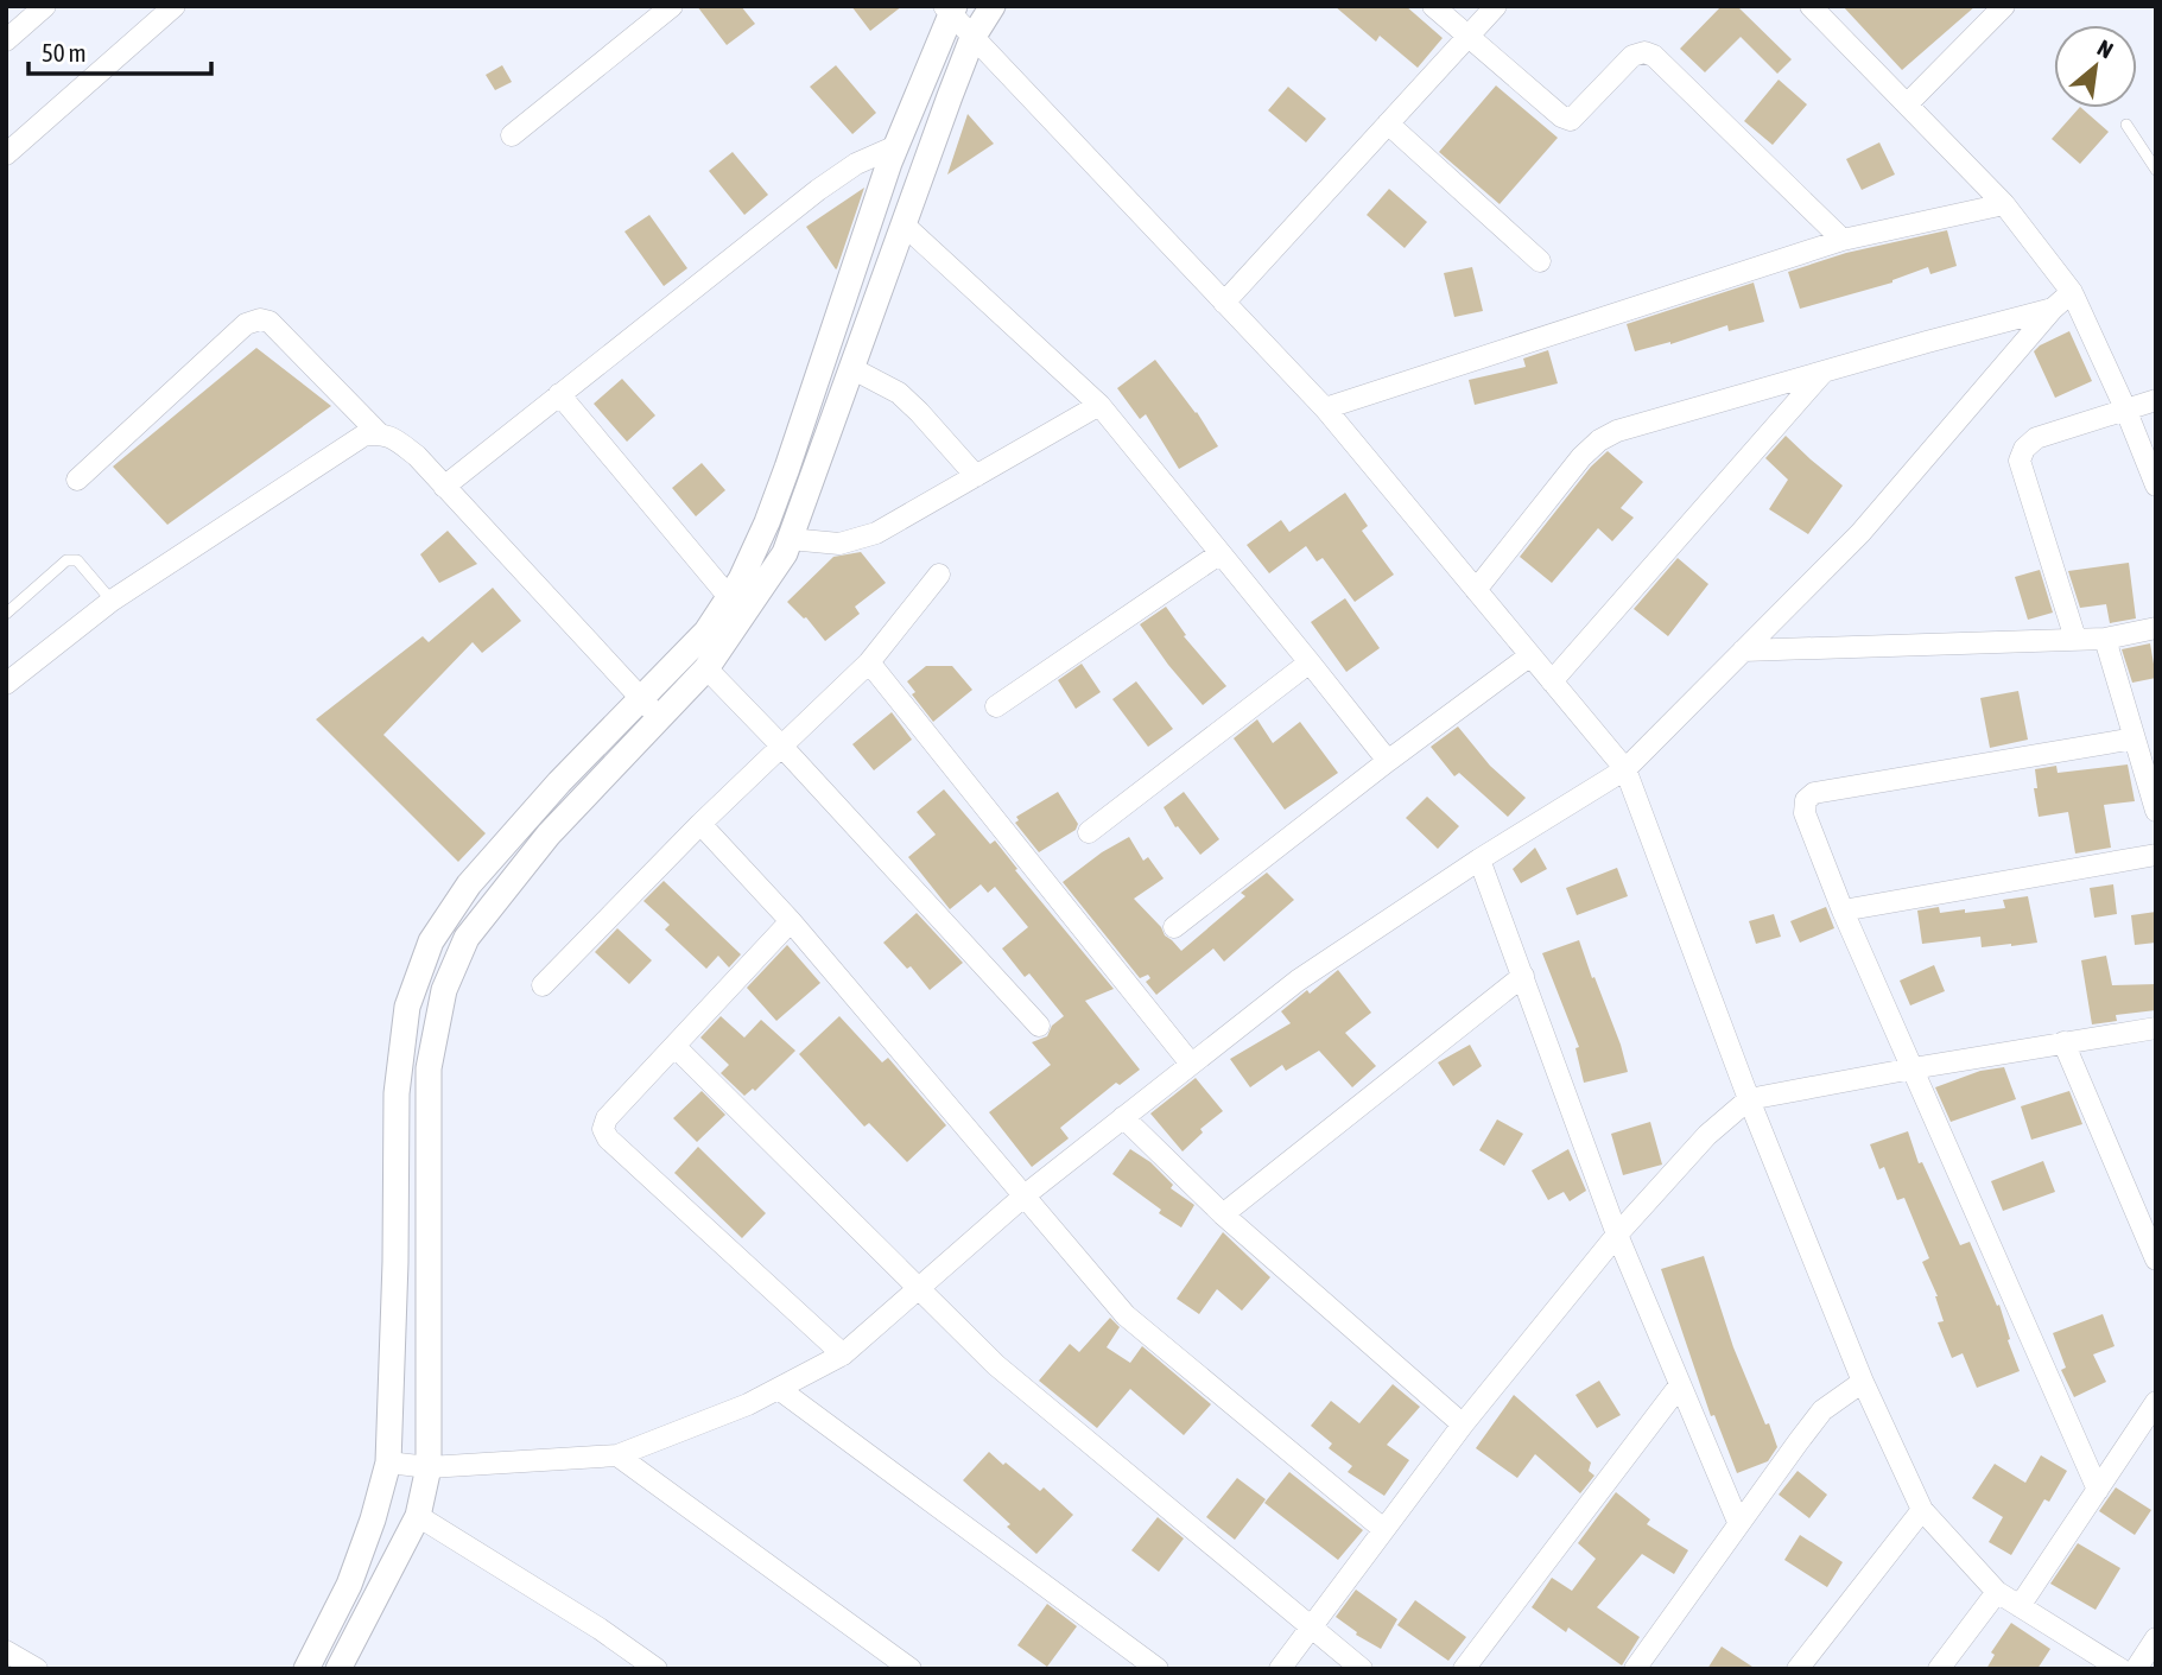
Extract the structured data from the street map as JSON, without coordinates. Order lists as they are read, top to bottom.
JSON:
{
  "scale_bar": "50 m",
  "north": "top right"
}
